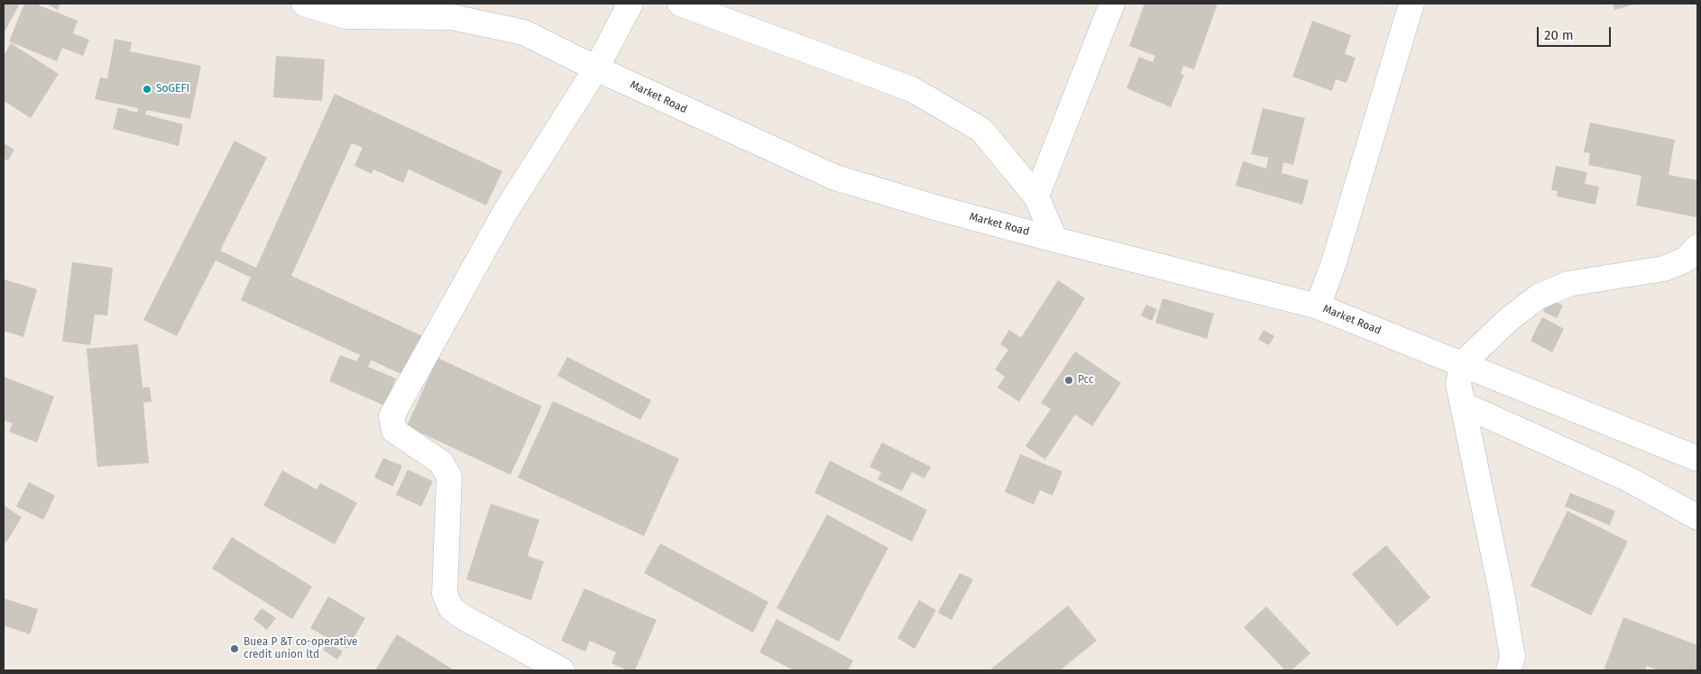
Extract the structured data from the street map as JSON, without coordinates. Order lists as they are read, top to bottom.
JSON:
{
  "streets": {
    "street": ["Market Road"]
  },
  "places": ["SoGEFI", "Pcc", "Buea P &T co-operative credit union ltd"],
  "scale_bar": "20 m"
}
